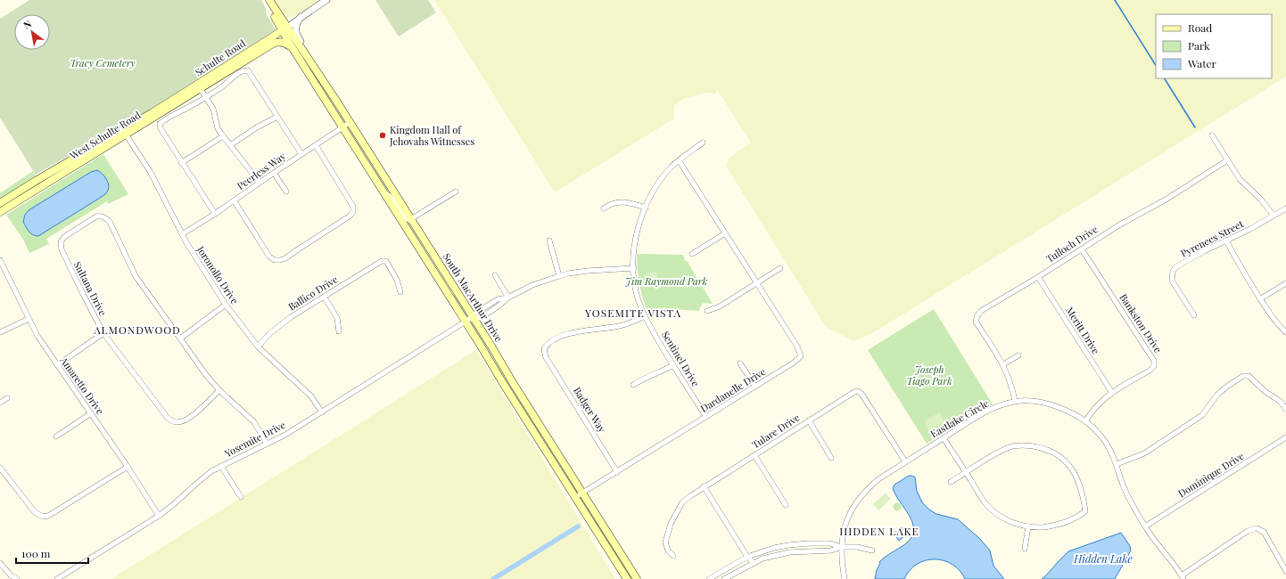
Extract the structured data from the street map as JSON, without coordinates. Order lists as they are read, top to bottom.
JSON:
{
  "streets": {
    "main road": ["Schulte Road", "West Schulte Road", "South MacArthur Drive"],
    "street": [
      "Peerless Way",
      "Pyrenees Street",
      "Tulloch Drive",
      "Joronollo Drive",
      "Sultana Drive",
      "Ballico Drive",
      "Bankston Drive",
      "Meritt Drive",
      "Sentinel Drive",
      "Amaretto Drive",
      "Dardanelle Drive",
      "Badger Way",
      "Eastlake Circle",
      "Tulare Drive",
      "Yosemite Drive",
      "Dominique Drive"
    ]
  },
  "crossings": [
    ["Schulte Road", "West Schulte Road"],
    ["Schulte Road", "South MacArthur Drive"],
    ["West Schulte Road", "Joronollo Drive"],
    ["Peerless Way", "Joronollo Drive"],
    ["Peerless Way", "South MacArthur Drive"],
    ["Tulloch Drive", "Bankston Drive"],
    ["Tulloch Drive", "Meritt Drive"],
    ["Tulloch Drive", "Eastlake Circle"],
    ["Joronollo Drive", "Ballico Drive"],
    ["Joronollo Drive", "Yosemite Drive"],
    ["South MacArthur Drive", "Dardanelle Drive"],
    ["South MacArthur Drive", "Yosemite Drive"],
    ["Bankston Drive", "Meritt Drive"],
    ["Sentinel Drive", "Dardanelle Drive"],
    ["Sentinel Drive", "Badger Way"],
    ["Sentinel Drive", "Yosemite Drive"],
    ["Amaretto Drive", "Yosemite Drive"],
    ["Dardanelle Drive", "Badger Way"],
    ["Eastlake Circle", "Tulare Drive"],
    ["Eastlake Circle", "Dominique Drive"]
  ],
  "districts": ["YOSEMITE VISTA", "ALMONDWOOD", "HIDDEN LAKE"],
  "water": ["Hidden Lake"],
  "parks": ["Tracy Cemetery", "Jim Raymond Park", "Joseph Tiago Park"],
  "places": ["Kingdom Hall of Jehovahs Witnesses"],
  "legend": ["Road", "Park", "Water"],
  "scale_bar": "100 m",
  "north": "top left"
}
